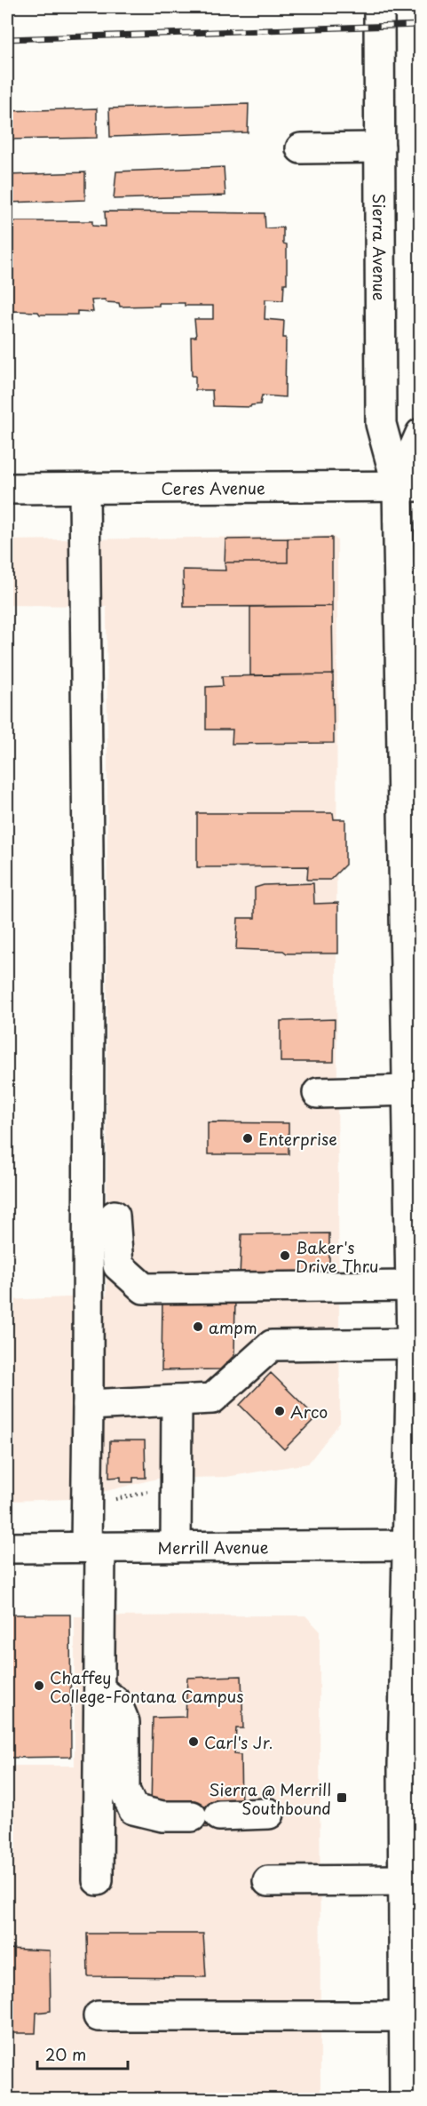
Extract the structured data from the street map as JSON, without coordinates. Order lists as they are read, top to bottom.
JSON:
{
  "streets": {
    "main road": ["Sierra Avenue", "Ceres Avenue", "Merrill Avenue"]
  },
  "crossings": [
    ["Sierra Avenue", "Ceres Avenue"],
    ["Sierra Avenue", "Merrill Avenue"]
  ],
  "places": {
    "other": [
      "Enterprise",
      "Baker's Drive Thru",
      "ampm",
      "Arco",
      "Chaffey College-Fontana Campus",
      "Carl's Jr."
    ],
    "transit": ["Sierra @ Merrill Southbound"]
  },
  "scale_bar": "20 m"
}
